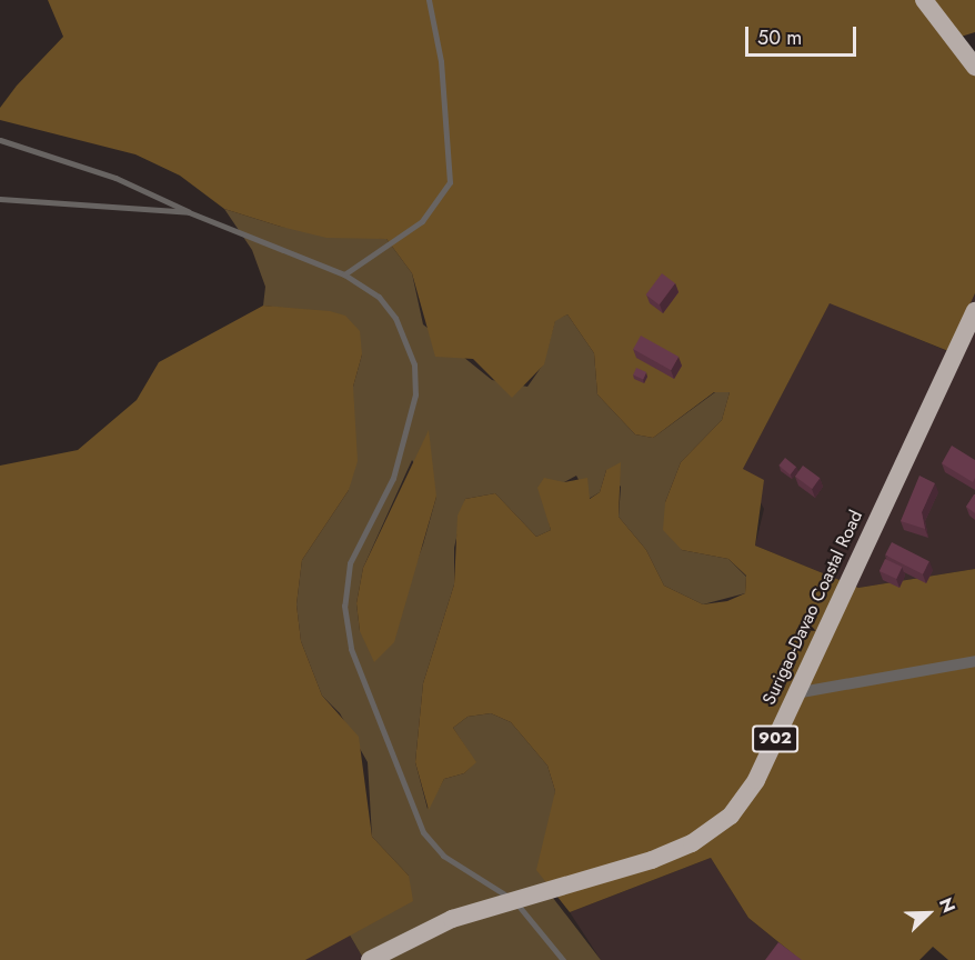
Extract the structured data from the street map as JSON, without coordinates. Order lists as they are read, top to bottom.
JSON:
{
  "streets": {
    "highway": ["Surigao-Davao Coastal Road", "902"]
  },
  "scale_bar": "50 m",
  "north": "top right"
}
